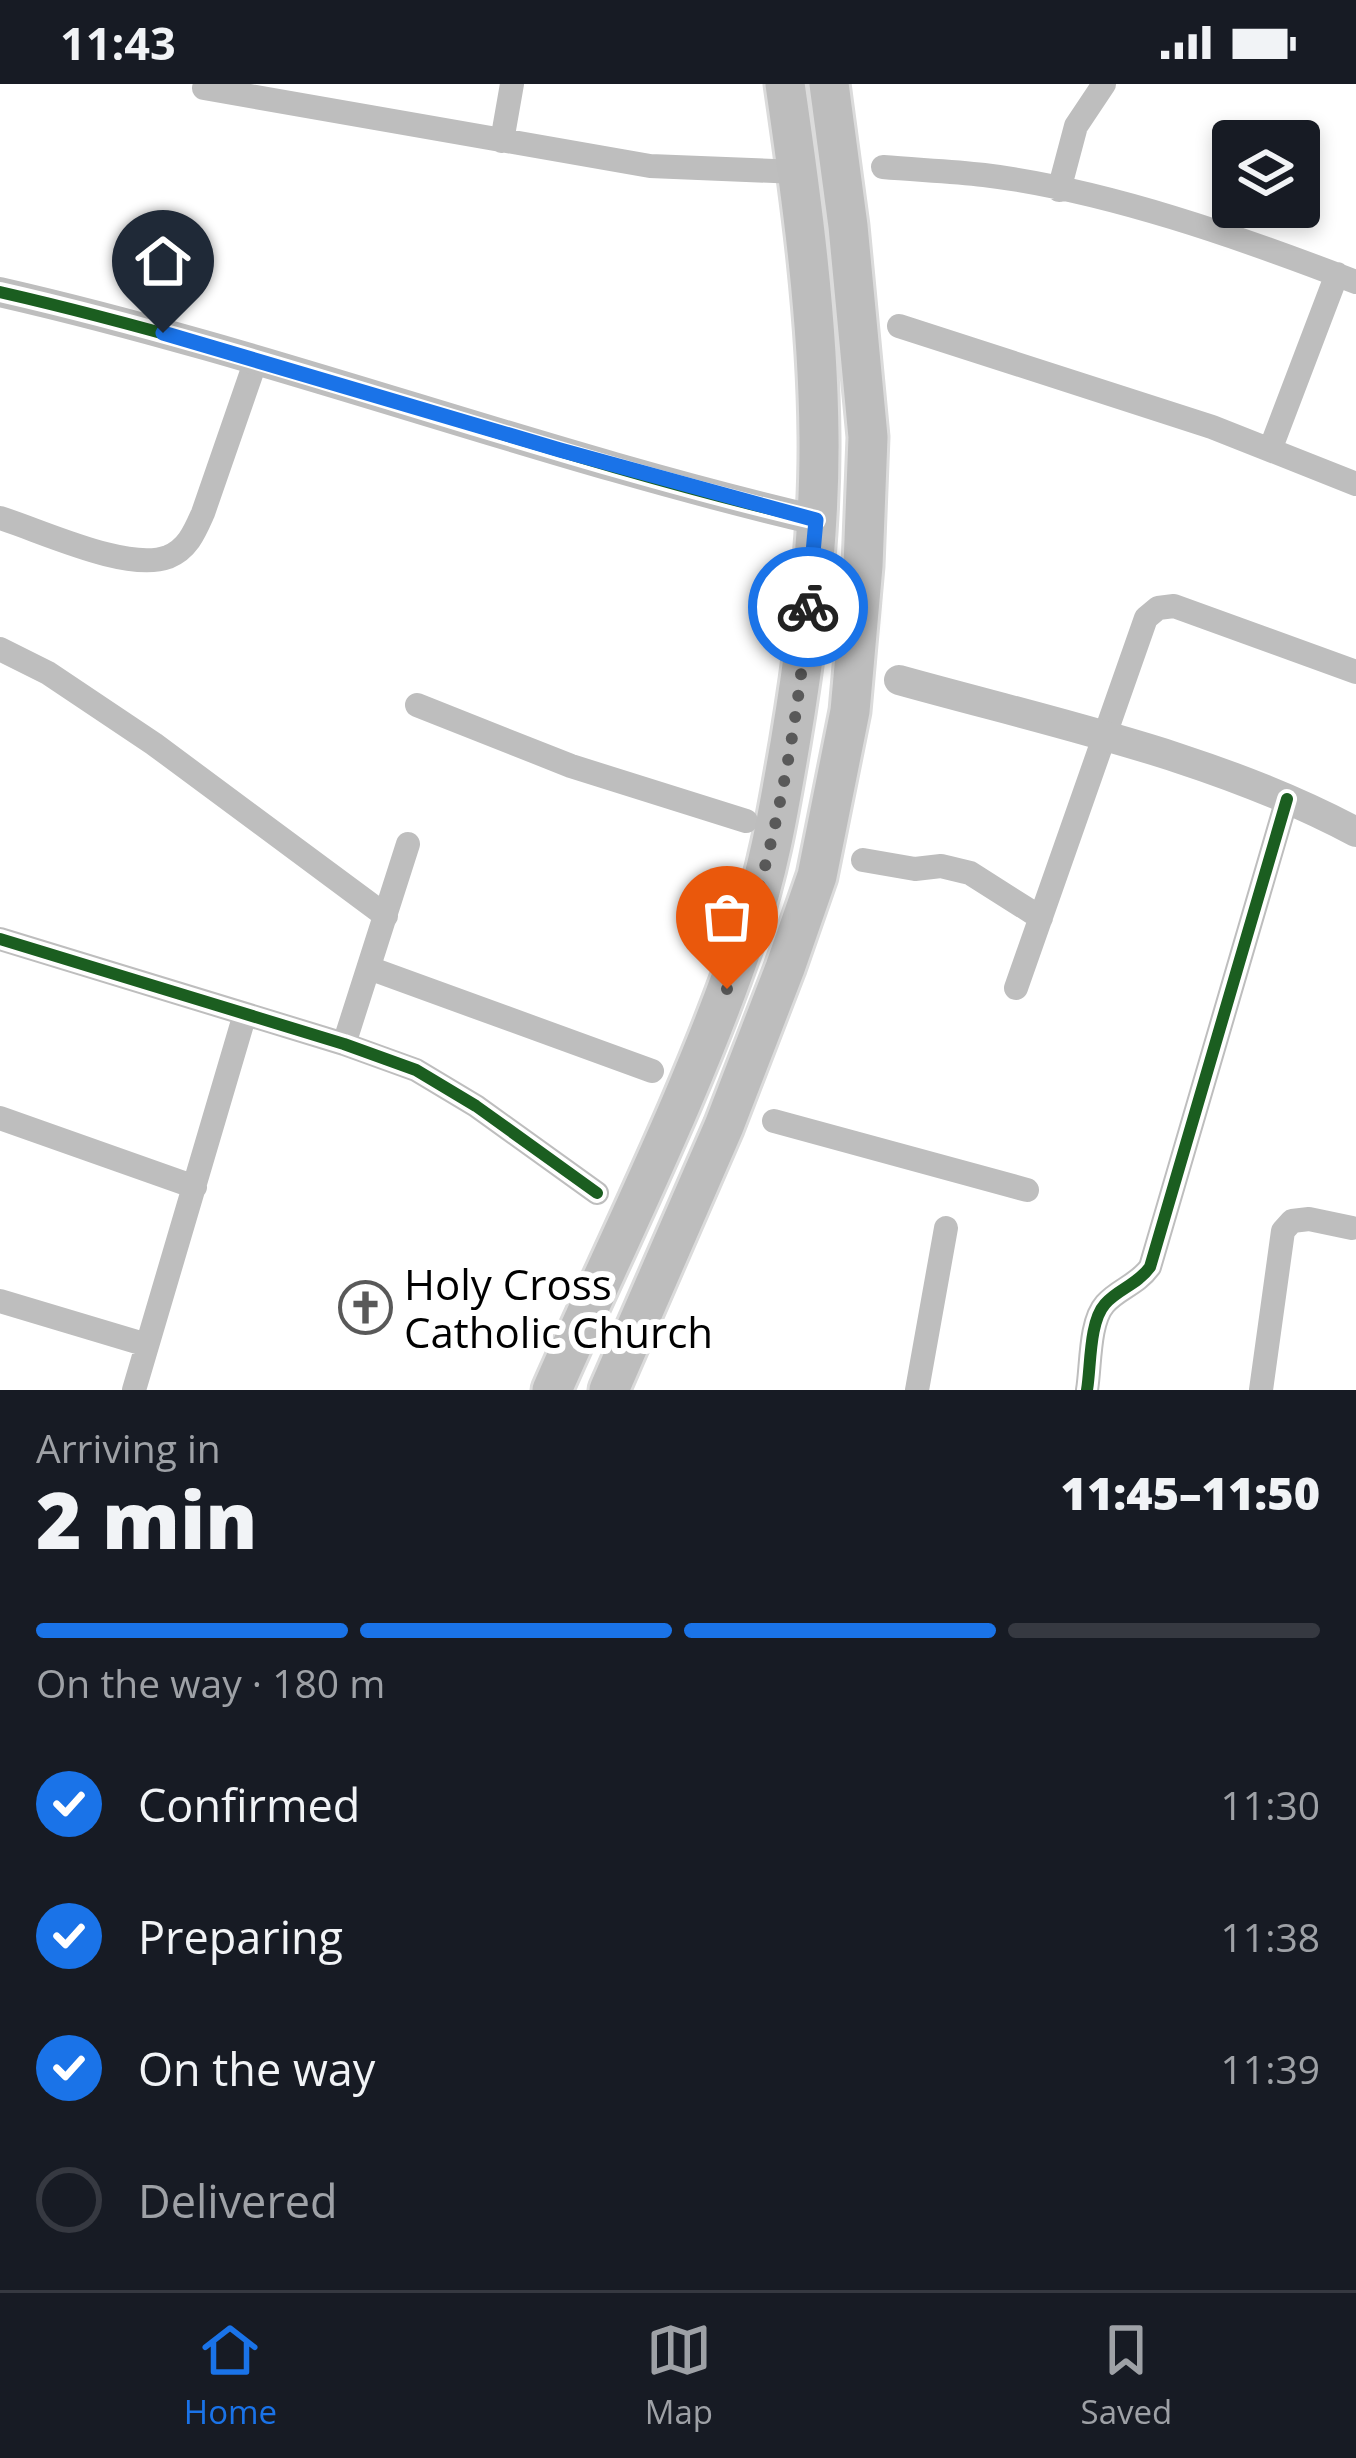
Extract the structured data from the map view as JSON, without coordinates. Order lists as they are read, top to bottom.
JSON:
{
  "places": {
    "church": ["Holy Cross Catholic Church"]
  },
  "page": {
    "status": "11:43",
    "heading": ["2 min", "Arriving in", "11:45–11:50"],
    "bar": "On the way · 180 m",
    "list": [
      ["Confirmed", "11:30"],
      ["Preparing", "11:38"],
      ["On the way", "11:39"],
      "Delivered"
    ],
    "tabs": ["Home", "Map", "Saved"]
  }
}
